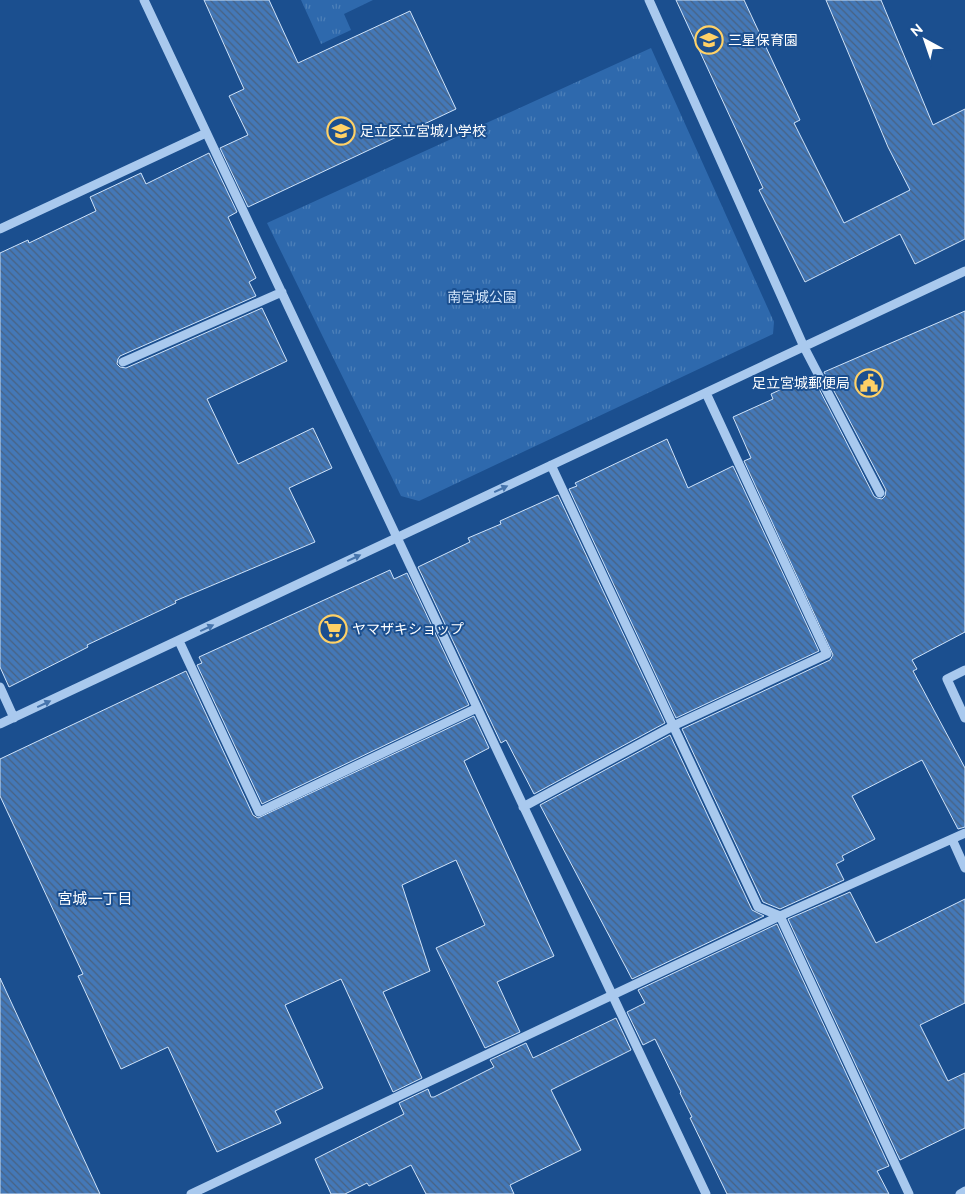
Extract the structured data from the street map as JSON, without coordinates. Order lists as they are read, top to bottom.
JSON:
{
  "districts": ["宮城一丁目"],
  "parks": ["南宮城公園"],
  "places": {
    "school or university": ["三星保育園", "足立区立宮城小学校"],
    "public building": ["足立宮城郵便局"],
    "supermarket": ["ヤマザキショップ"]
  },
  "north": "top left"
}
